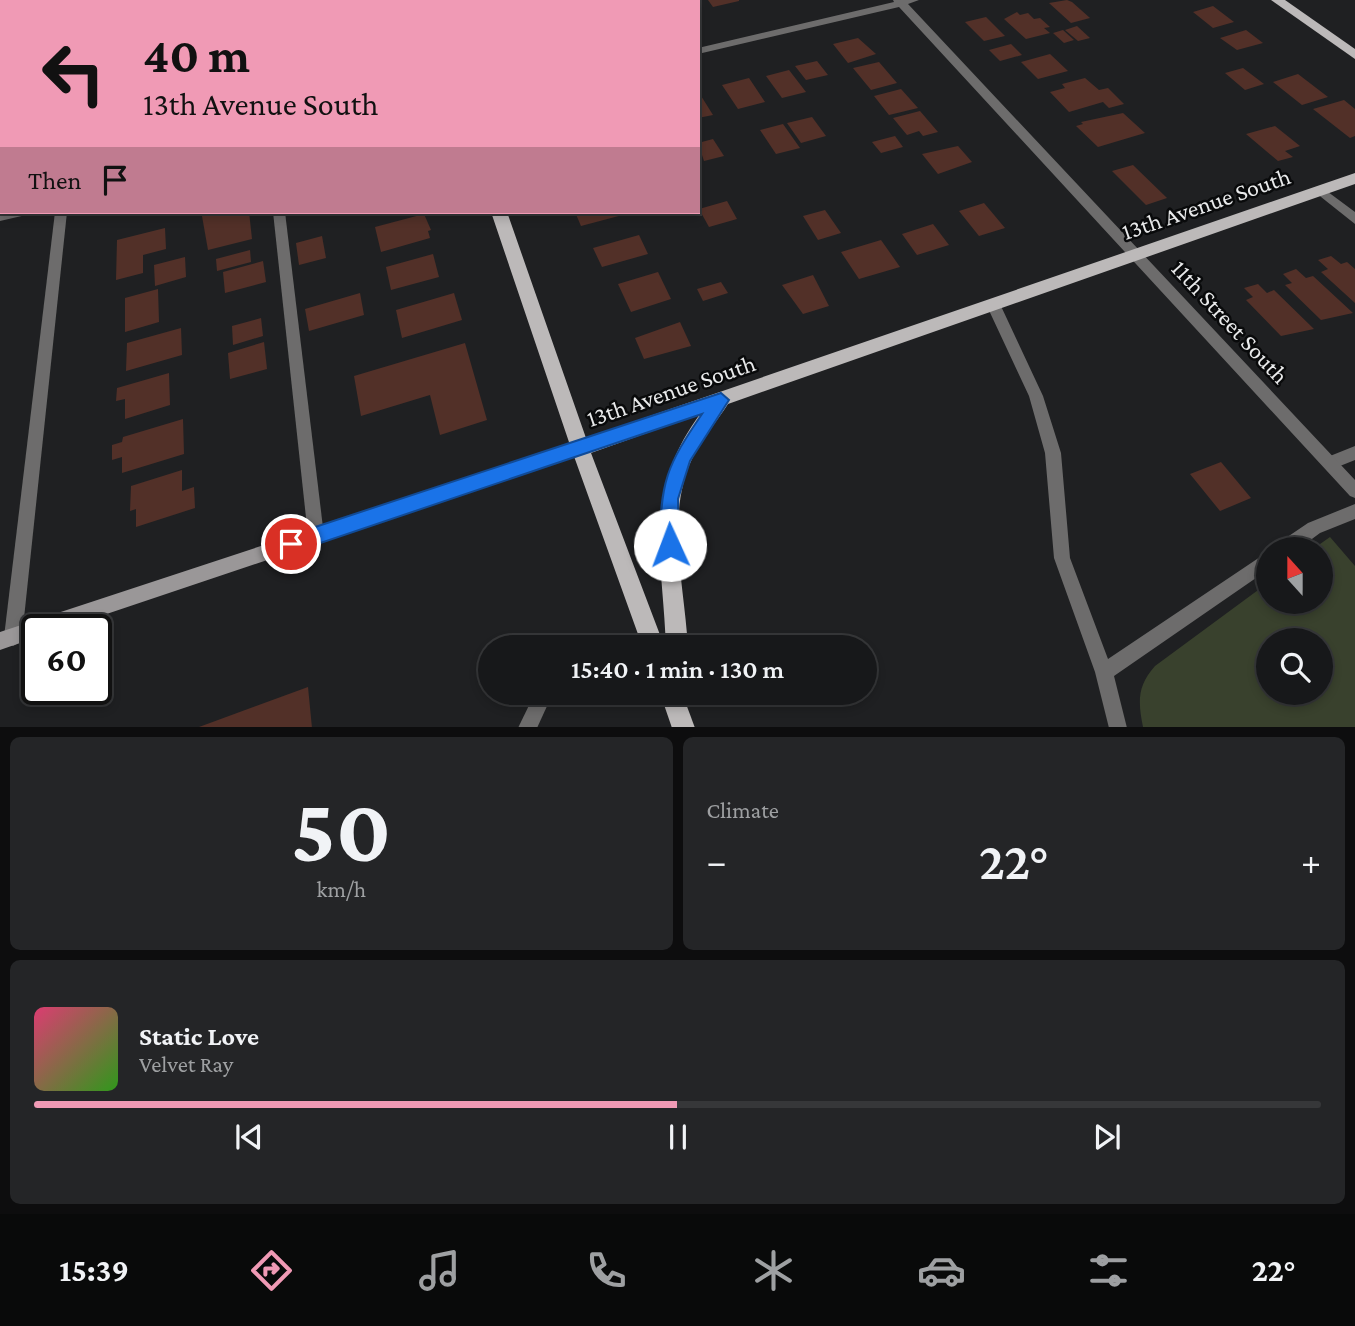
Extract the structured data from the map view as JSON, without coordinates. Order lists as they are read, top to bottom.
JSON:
{
  "streets": {
    "main road": ["13th Avenue South"],
    "street": ["11th Street South"]
  },
  "crossings": [
    ["13th Avenue South", "11th Street South"]
  ],
  "north": "top",
  "page": {
    "turn": ["40 m", "13th Avenue South"],
    "then": "Then",
    "limit": "60",
    "trip": "15:40 · 1 min · 130 m",
    "tile": [
      ["50", "km/h"],
      "Climate"
    ],
    "heat": ["−", "22°", "+"],
    "song": ["Static Love", "Velvet Ray"],
    "tabs": ["15:39", "22°"]
  }
}
